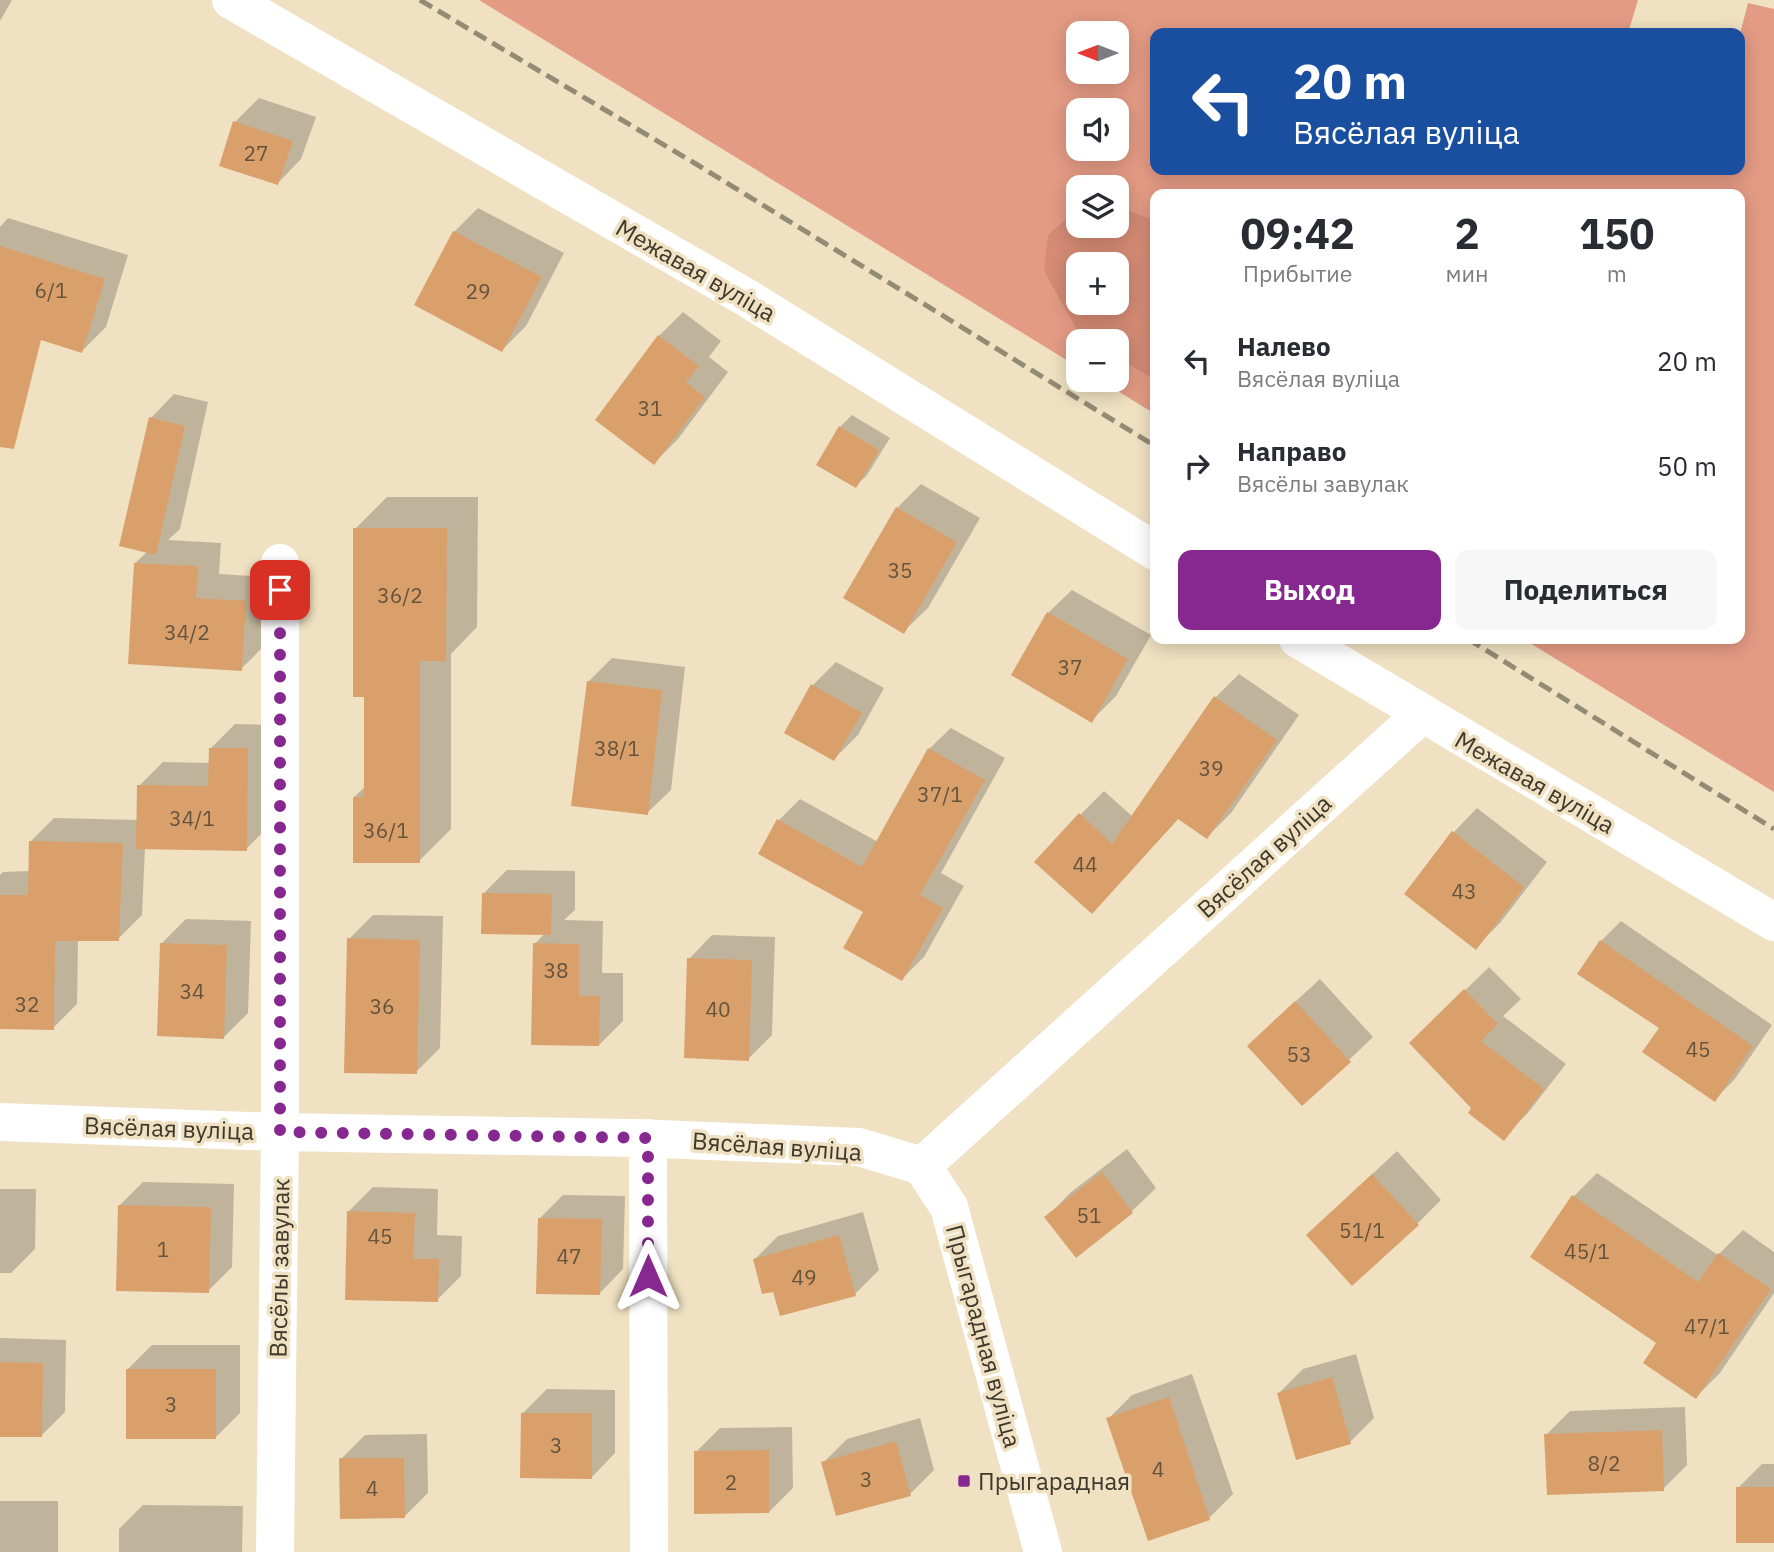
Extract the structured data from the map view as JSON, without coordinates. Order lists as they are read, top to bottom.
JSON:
{
  "streets": {
    "street": [
      "Межавая вуліца",
      "Вясёлая вуліца",
      "Вясёлы завулак",
      "Прыгарадная вуліца"
    ]
  },
  "crossings": [
    ["Межавая вуліца", "Вясёлая вуліца"],
    ["Вясёлая вуліца", "Вясёлы завулак"],
    ["Вясёлая вуліца", "Прыгарадная вуліца"]
  ],
  "places": {
    "transit": ["Прыгарадная"]
  },
  "house_numbers": [
    "27",
    "6/1",
    "29",
    "31",
    "35",
    "36/2",
    "34/2",
    "37",
    "38/1",
    "39",
    "37/1",
    "34/1",
    "36/1",
    "44",
    "43",
    "38",
    "34",
    "32",
    "36",
    "40",
    "45",
    "53",
    "51",
    "51/1",
    "45",
    "1",
    "45/1",
    "47",
    "49",
    "47/1",
    "3",
    "3",
    "8/2",
    "4",
    "3",
    "2",
    "4"
  ],
  "north": "left",
  "page": {
    "map_buttons": ["+", "−"],
    "turn": ["20 m", "Вясёлая вуліца"],
    "eta": [
      "09:42",
      "Прибытие",
      "2",
      "мин",
      "150",
      "m"
    ],
    "list": [
      {
        "name": "Налево",
        "note": "Вясёлая вуліца",
        "value": "20 m"
      },
      {
        "name": "Направо",
        "note": "Вясёлы завулак",
        "value": "50 m"
      }
    ],
    "buttons": ["Выход", "Поделиться"]
  }
}
